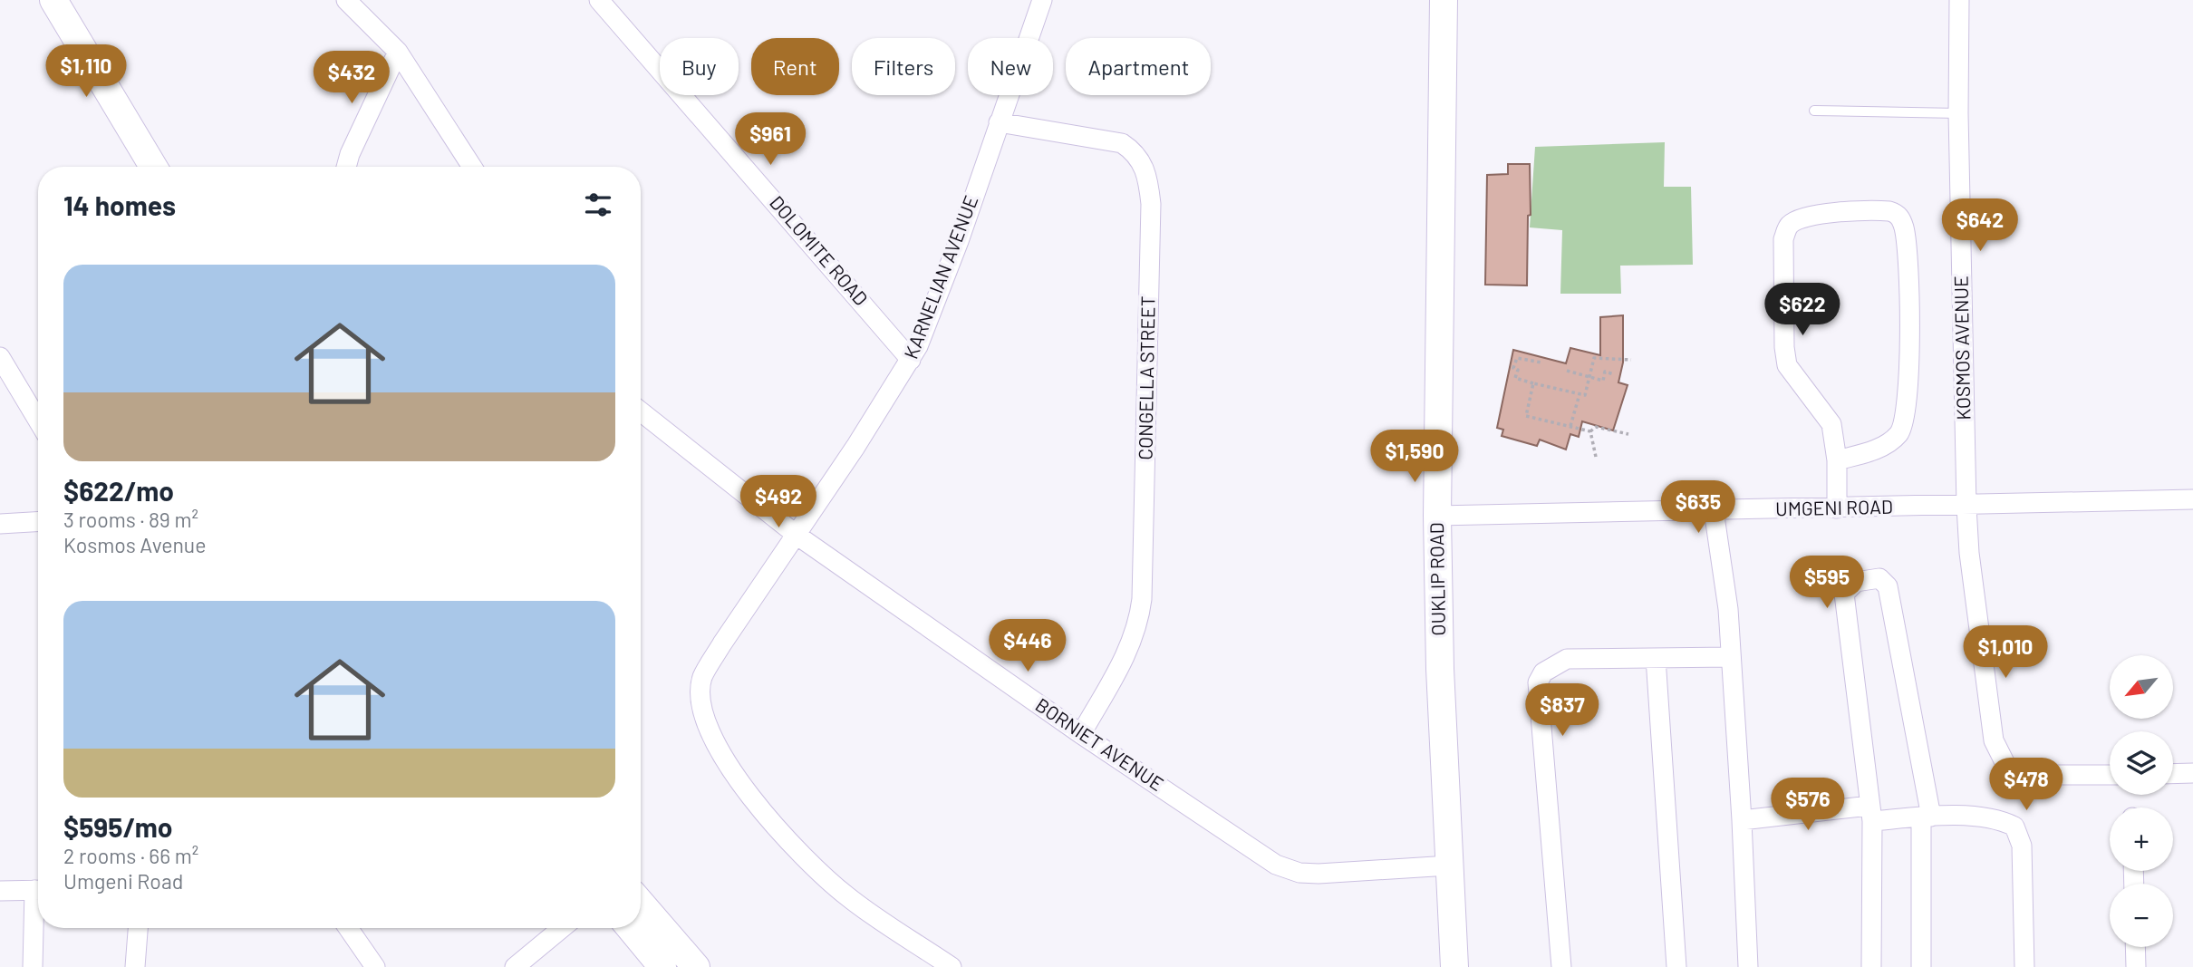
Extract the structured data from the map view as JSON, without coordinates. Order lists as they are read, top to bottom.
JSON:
{
  "streets": {
    "street": [
      "DOLOMITE ROAD",
      "KARNELIAN AVENUE",
      "KOSMOS AVENUE",
      "CONGELLA STREET",
      "UMGENI ROAD",
      "OUKLIP ROAD",
      "BORNIET AVENUE"
    ]
  },
  "crossings": [
    ["DOLOMITE ROAD", "KARNELIAN AVENUE"],
    ["KARNELIAN AVENUE", "CONGELLA STREET"],
    ["KARNELIAN AVENUE", "BORNIET AVENUE"],
    ["KOSMOS AVENUE", "UMGENI ROAD"],
    ["CONGELLA STREET", "BORNIET AVENUE"],
    ["UMGENI ROAD", "OUKLIP ROAD"],
    ["OUKLIP ROAD", "BORNIET AVENUE"]
  ],
  "north": "bottom left",
  "page": {
    "chip": [
      "Buy",
      "Rent",
      "Filters",
      "New",
      "Apartment"
    ],
    "price": [
      "$1,110",
      "$432",
      "$961",
      "$642",
      "$622",
      "$1,590",
      "$492",
      "$635",
      "$595",
      "$446",
      "$1,010",
      "$837",
      "$478",
      "$576"
    ],
    "heading": "14 homes",
    "list": [
      {
        "name": "$622/mo",
        "note": "3 rooms · 89 m² · Kosmos Avenue"
      },
      {
        "name": "$595/mo",
        "note": "2 rooms · 66 m² · Umgeni Road"
      }
    ],
    "map_buttons": ["+", "−"]
  }
}
